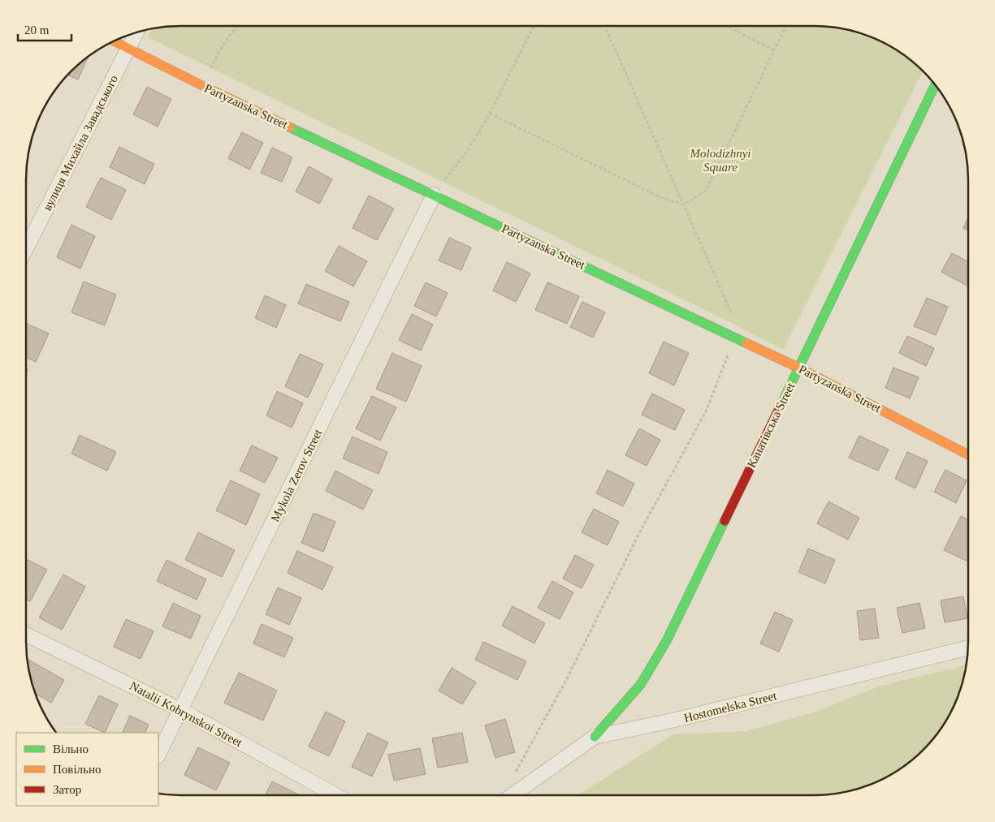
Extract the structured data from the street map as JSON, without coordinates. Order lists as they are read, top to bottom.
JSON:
{
  "streets": {
    "street": [
      "Partyzanska Street",
      "вулиця Михайла Завадського",
      "Канатівська Street",
      "Mykola Zerov Street",
      "Hostomelska Street",
      "Natalii Kobrynskoi Street"
    ]
  },
  "crossings": [
    ["Partyzanska Street", "вулиця Михайла Завадського"],
    ["Partyzanska Street", "Канатівська Street"],
    ["Partyzanska Street", "Mykola Zerov Street"],
    ["Канатівська Street", "Hostomelska Street"],
    ["Mykola Zerov Street", "Natalii Kobrynskoi Street"]
  ],
  "parks": ["Molodіzhnyi Square"],
  "legend": ["Вільно", "Повільно", "Затор"],
  "scale_bar": "20 m"
}
